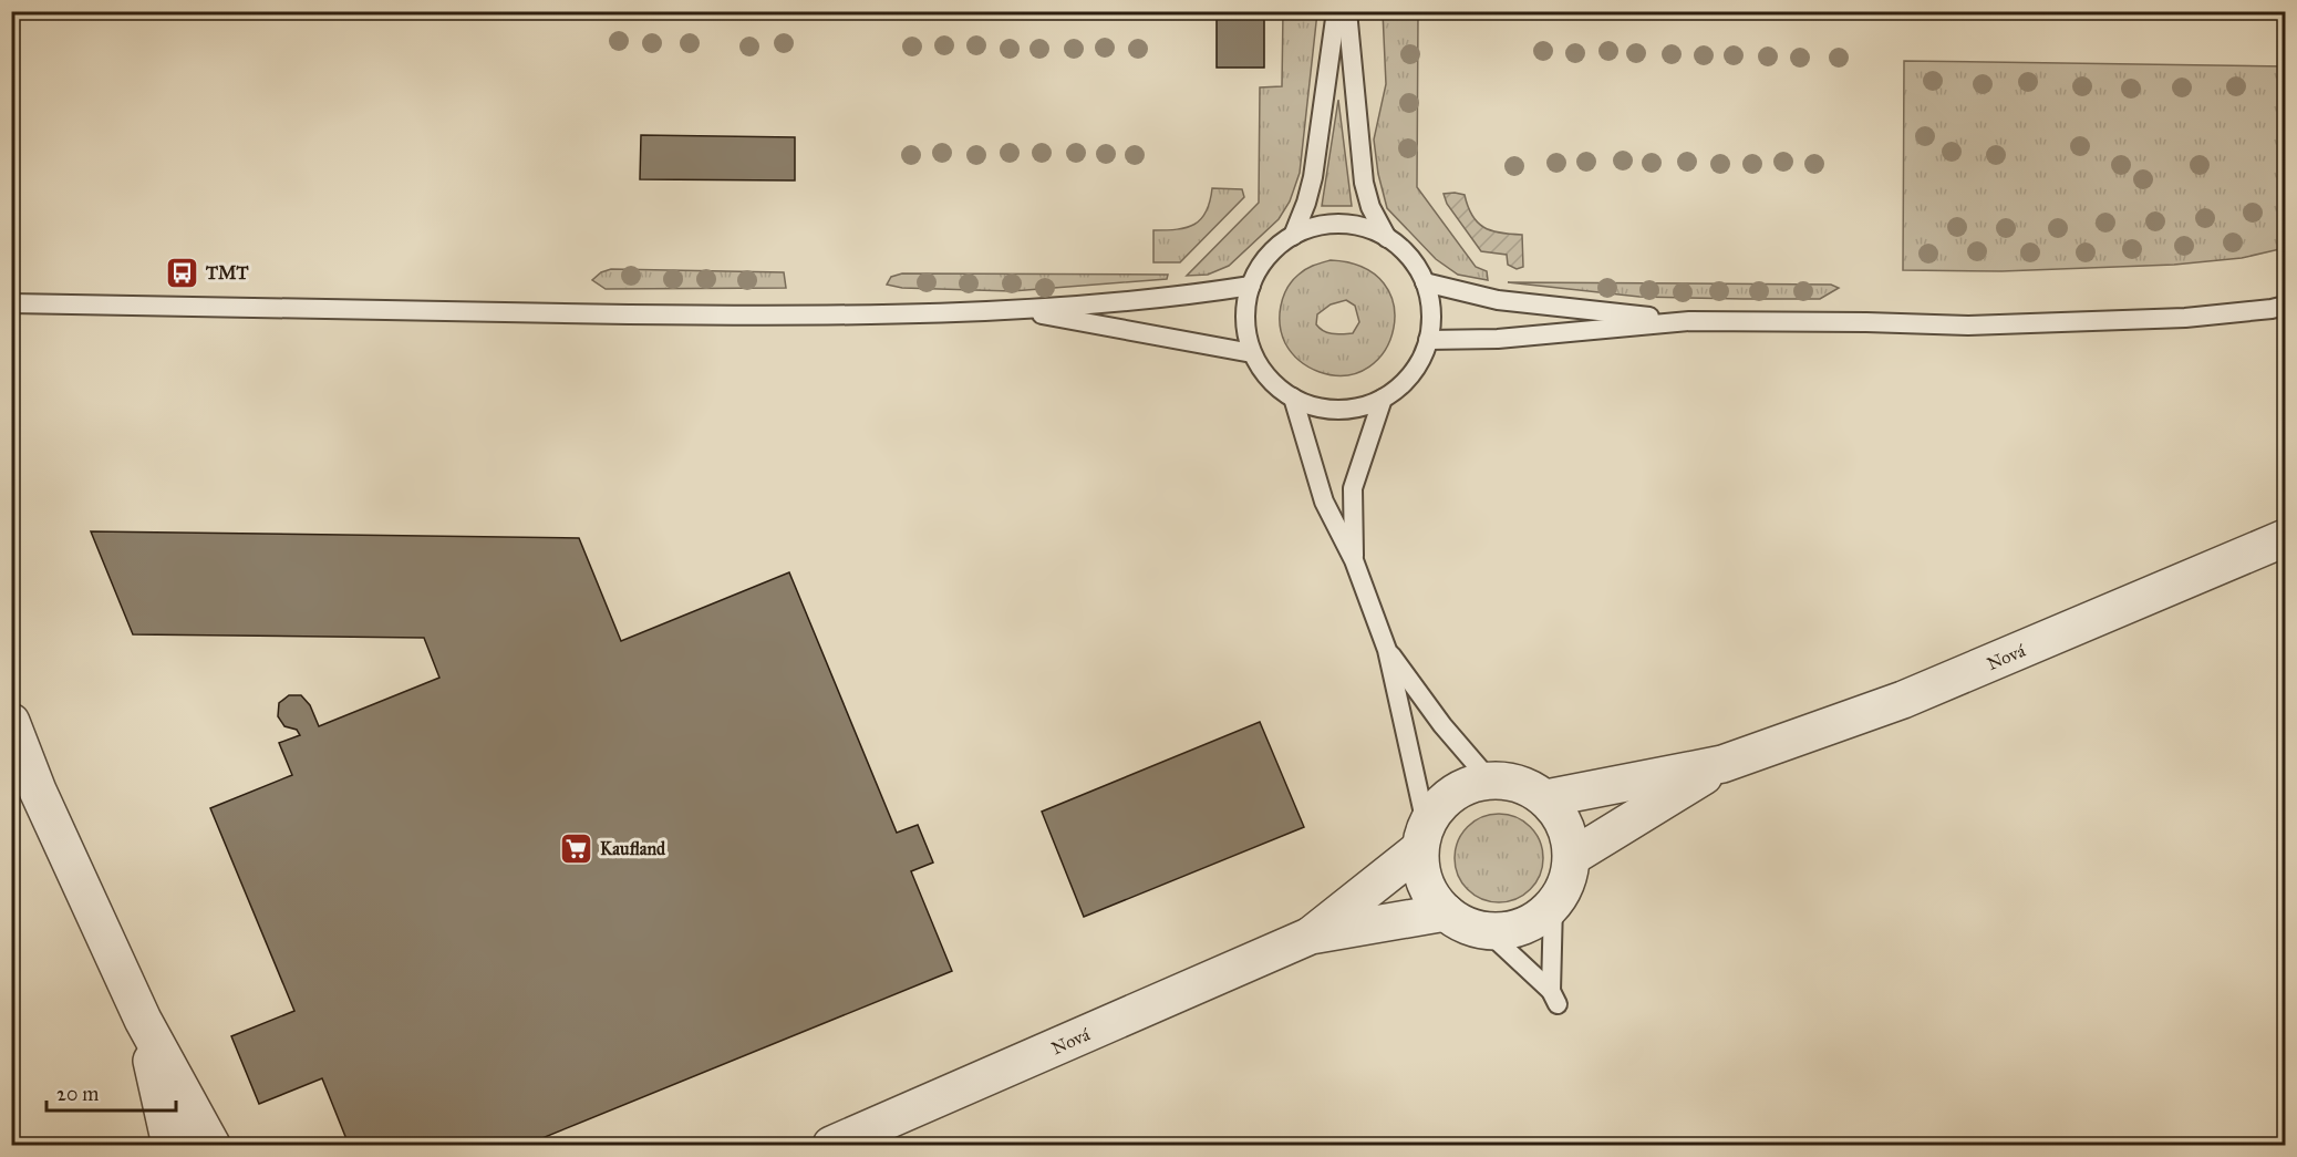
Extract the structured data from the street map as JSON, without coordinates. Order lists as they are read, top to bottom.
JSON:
{
  "streets": {
    "street": ["Nová"]
  },
  "places": {
    "bus stop": ["TMT"],
    "supermarket": ["Kaufland"]
  },
  "scale_bar": "20 m"
}
